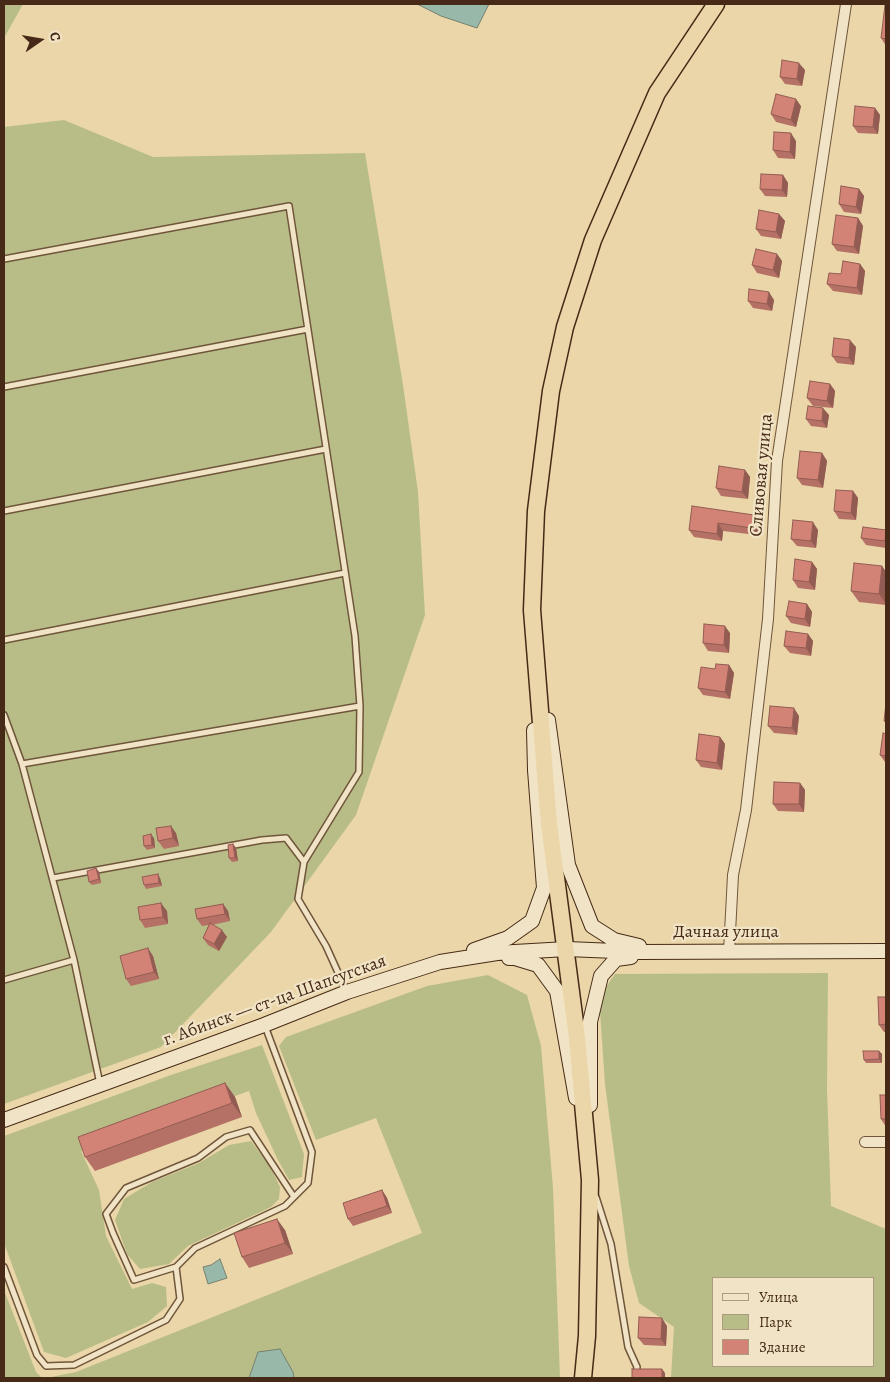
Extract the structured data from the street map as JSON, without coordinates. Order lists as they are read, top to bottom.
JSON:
{
  "streets": {
    "main road": ["Дачная улица", "г. Абинск — ст-ца Шапсугская"],
    "street": ["Сливовая улица"]
  },
  "crossings": [
    ["Сливовая улица", "Дачная улица"],
    ["Дачная улица", "г. Абинск — ст-ца Шапсугская"]
  ],
  "legend": ["Улица", "Парк", "Здание"],
  "north": "right"
}
